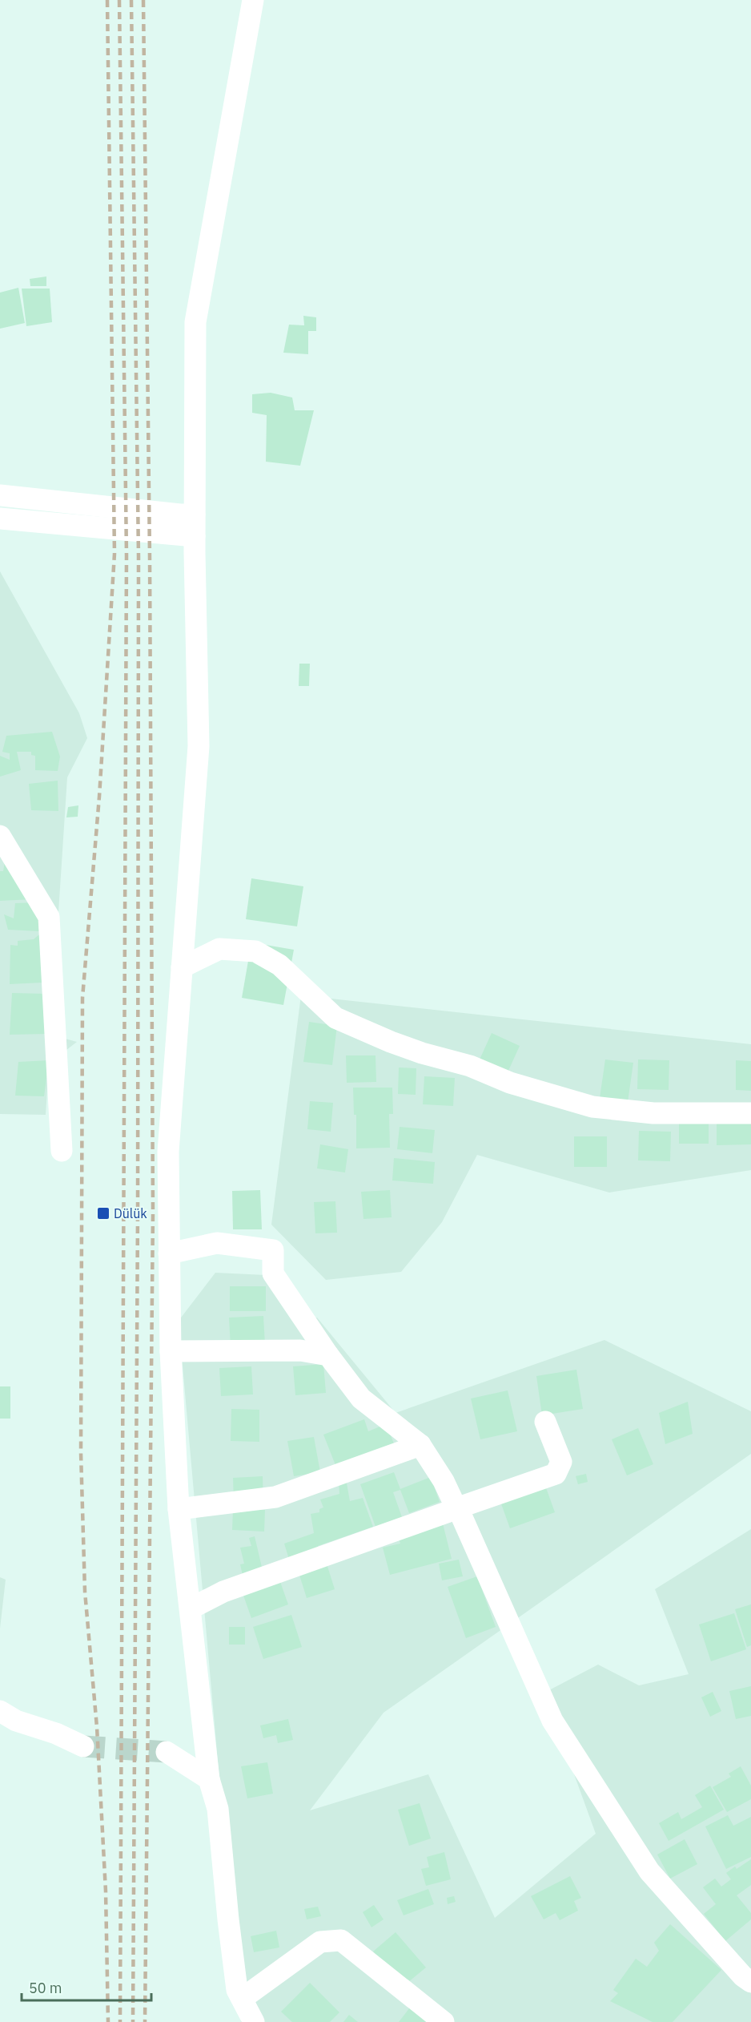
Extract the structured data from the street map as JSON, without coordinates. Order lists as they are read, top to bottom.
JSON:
{
  "places": {
    "transit": ["Dülük"]
  },
  "scale_bar": "50 m"
}
